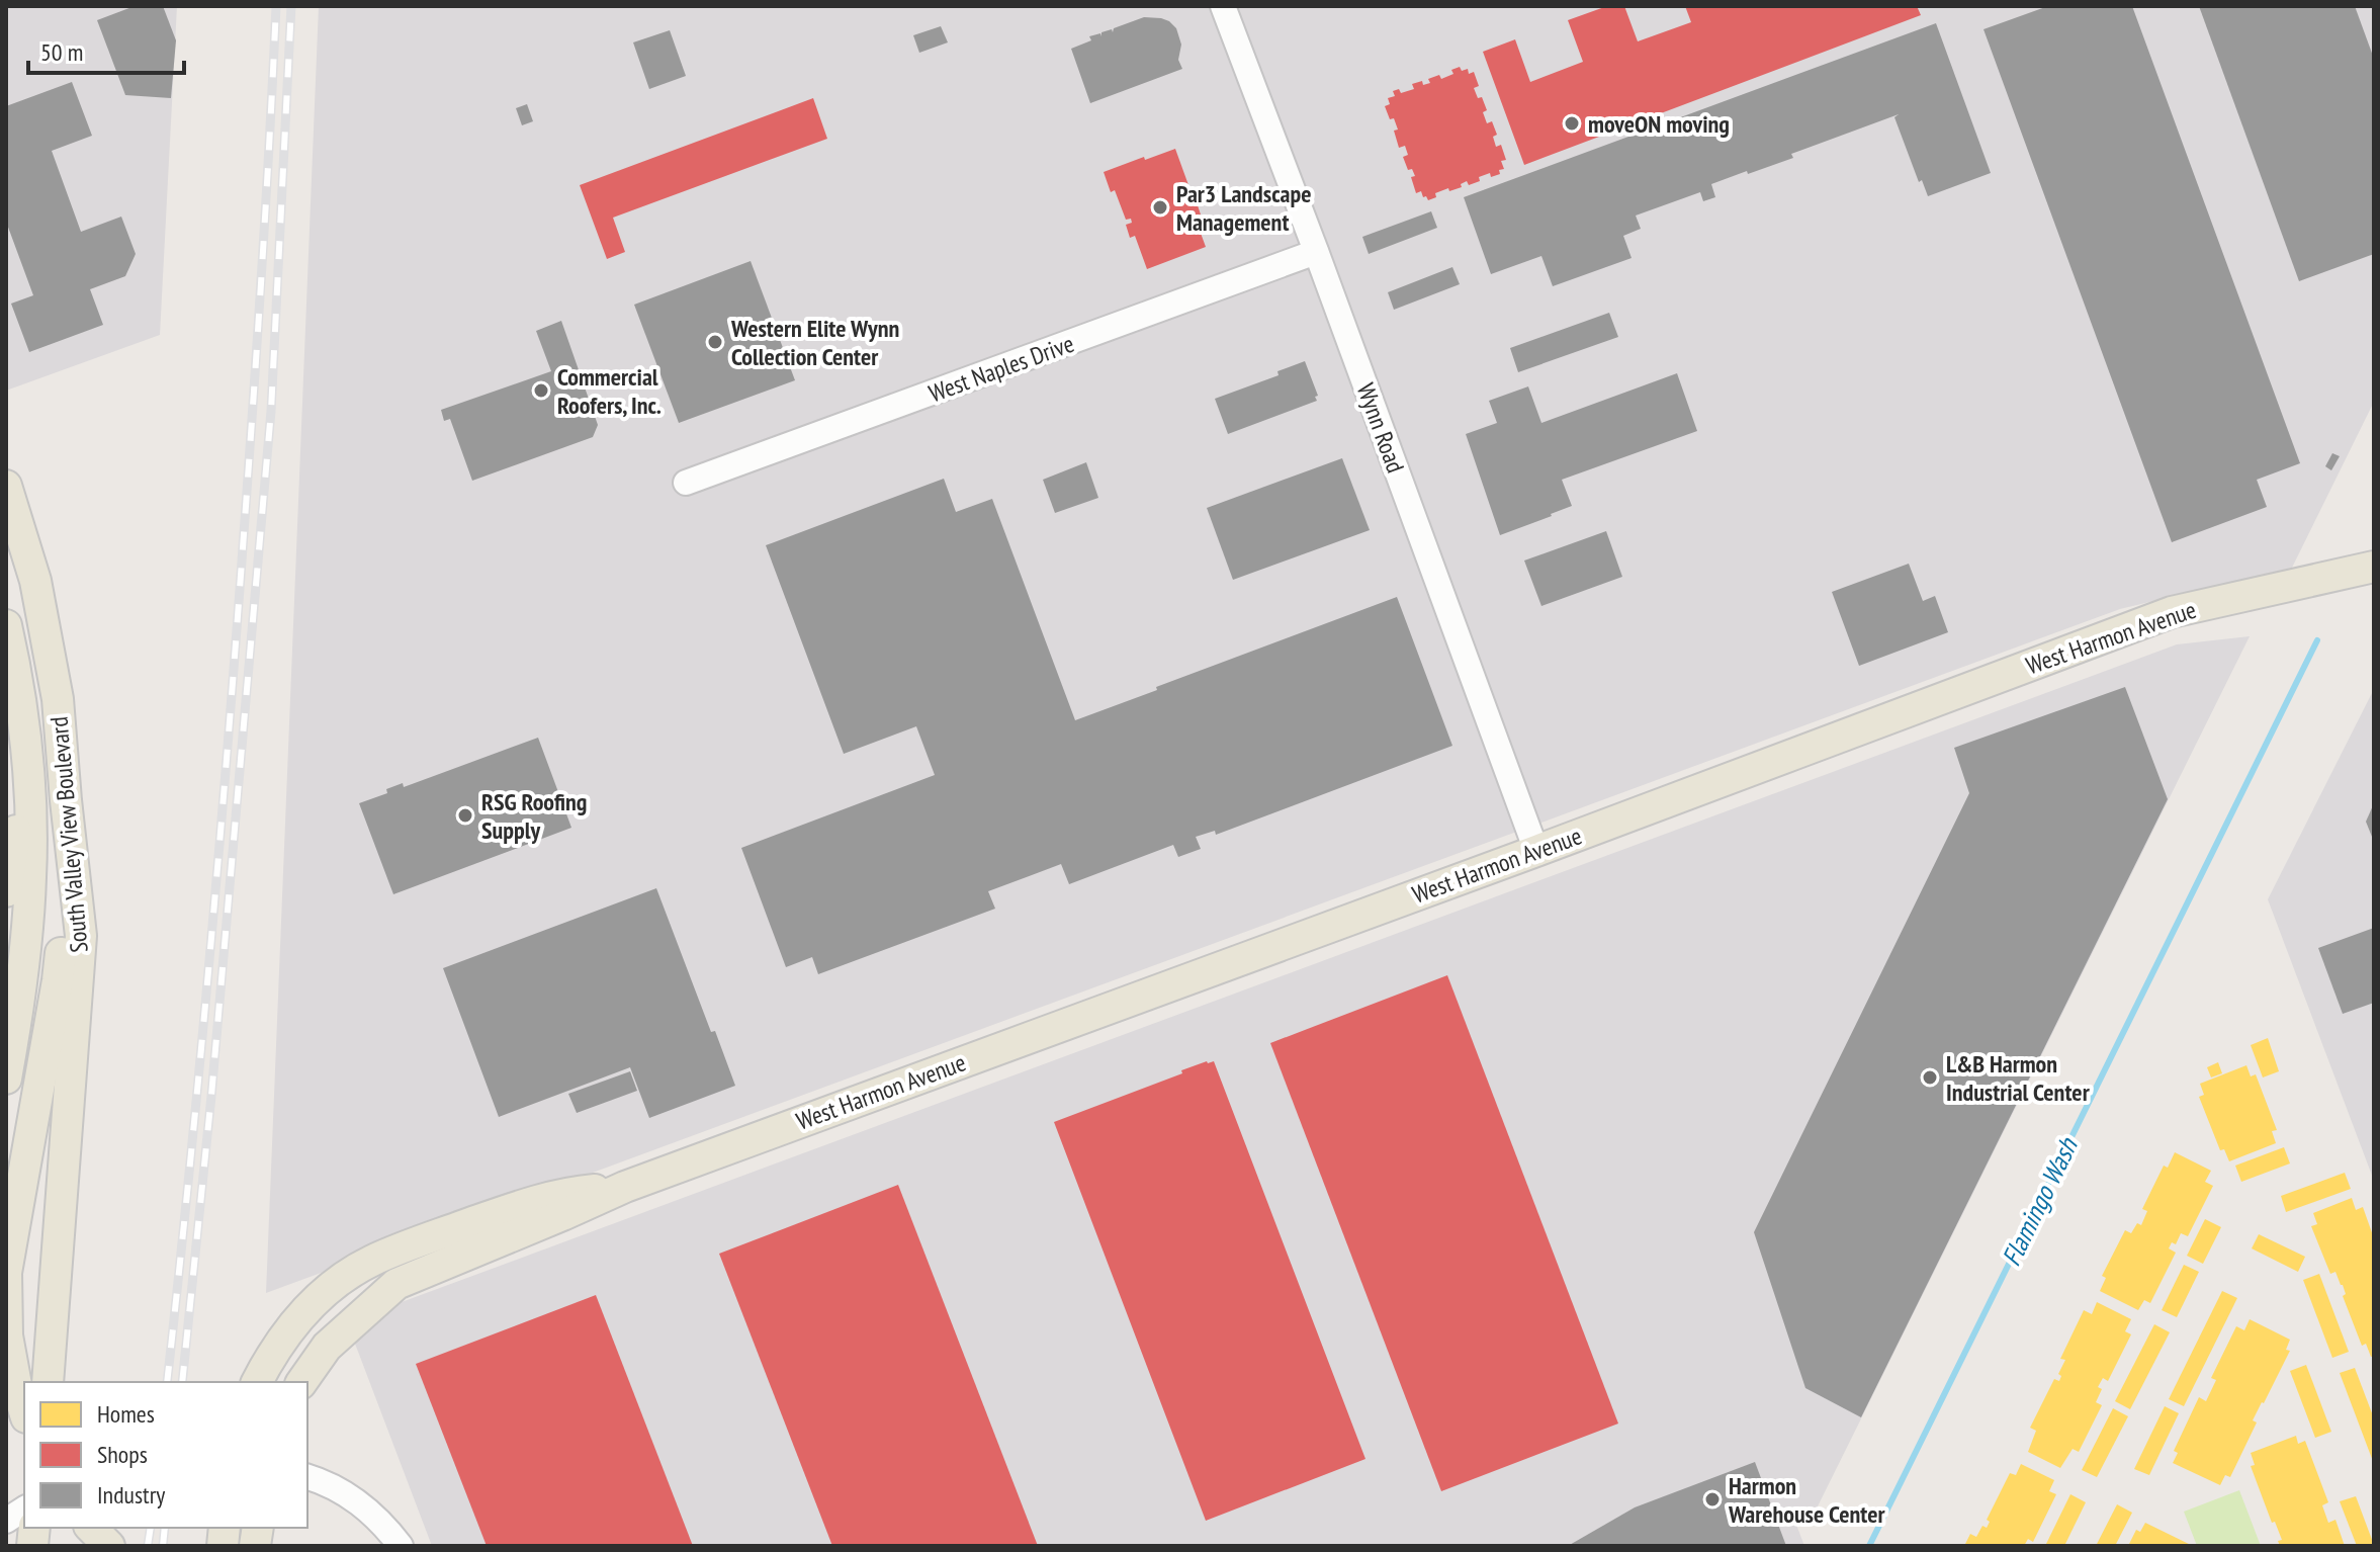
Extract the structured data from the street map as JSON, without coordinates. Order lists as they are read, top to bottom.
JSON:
{
  "streets": {
    "main road": ["West Harmon Avenue", "South Valley View Boulevard"],
    "street": ["West Naples Drive", "Wynn Road"]
  },
  "crossings": [
    ["West Naples Drive", "Wynn Road"],
    ["Wynn Road", "West Harmon Avenue"]
  ],
  "water": ["Flamingo Wash"],
  "places": [
    "moveON moving",
    "Par3 Landscape Management",
    "Western Elite Wynn Collection Center",
    "Commercial Roofers, Inc.",
    "RSG Roofing Supply",
    "L&B Harmon Industrial Center",
    "Harmon Warehouse Center"
  ],
  "legend": ["Homes", "Shops", "Industry"],
  "scale_bar": "50 m"
}
